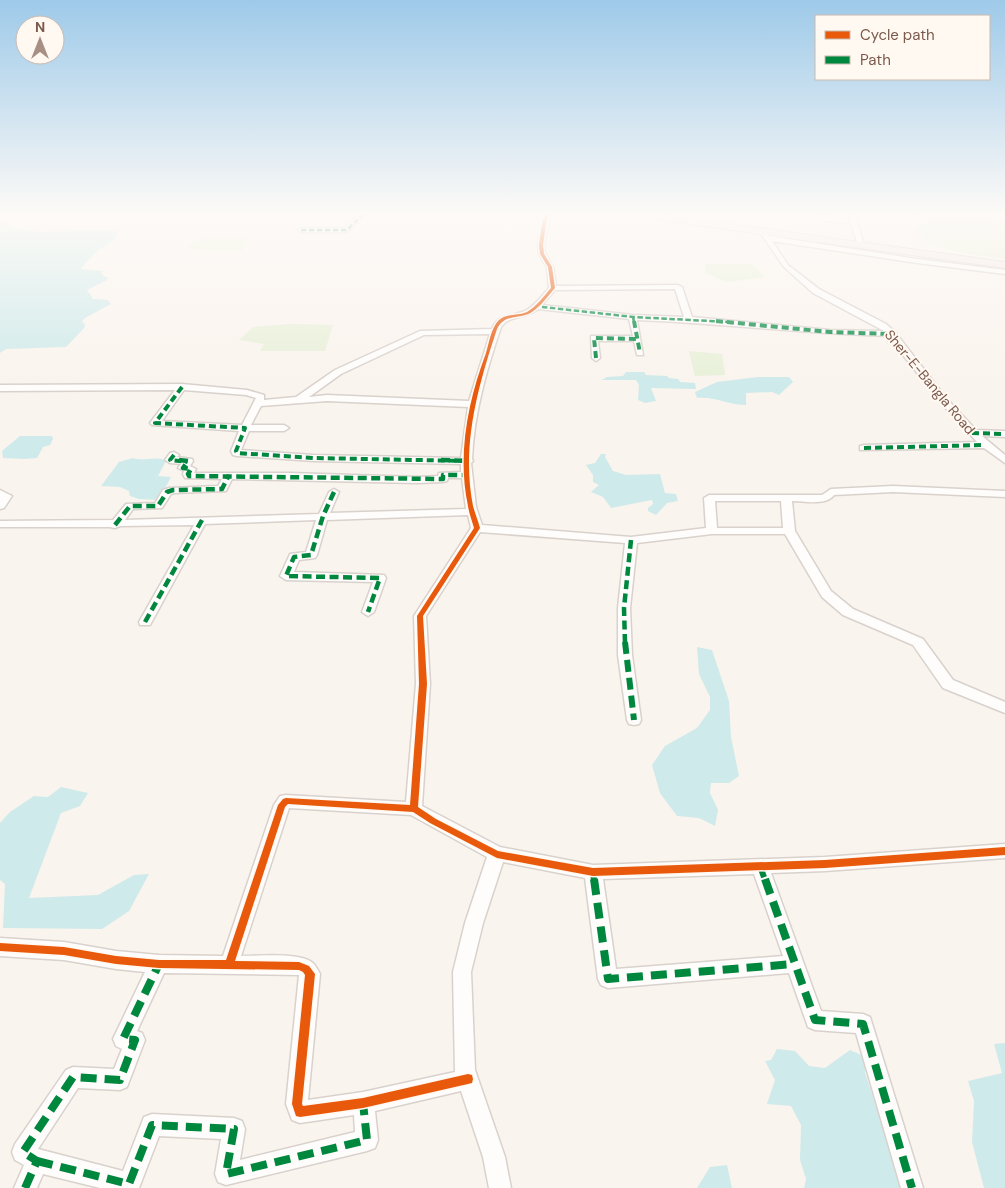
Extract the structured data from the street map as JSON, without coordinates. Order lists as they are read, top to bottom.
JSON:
{
  "streets": {
    "street": ["Sher-E-Bangla Road"]
  },
  "legend": ["Cycle path", "Path"],
  "north": "top"
}
